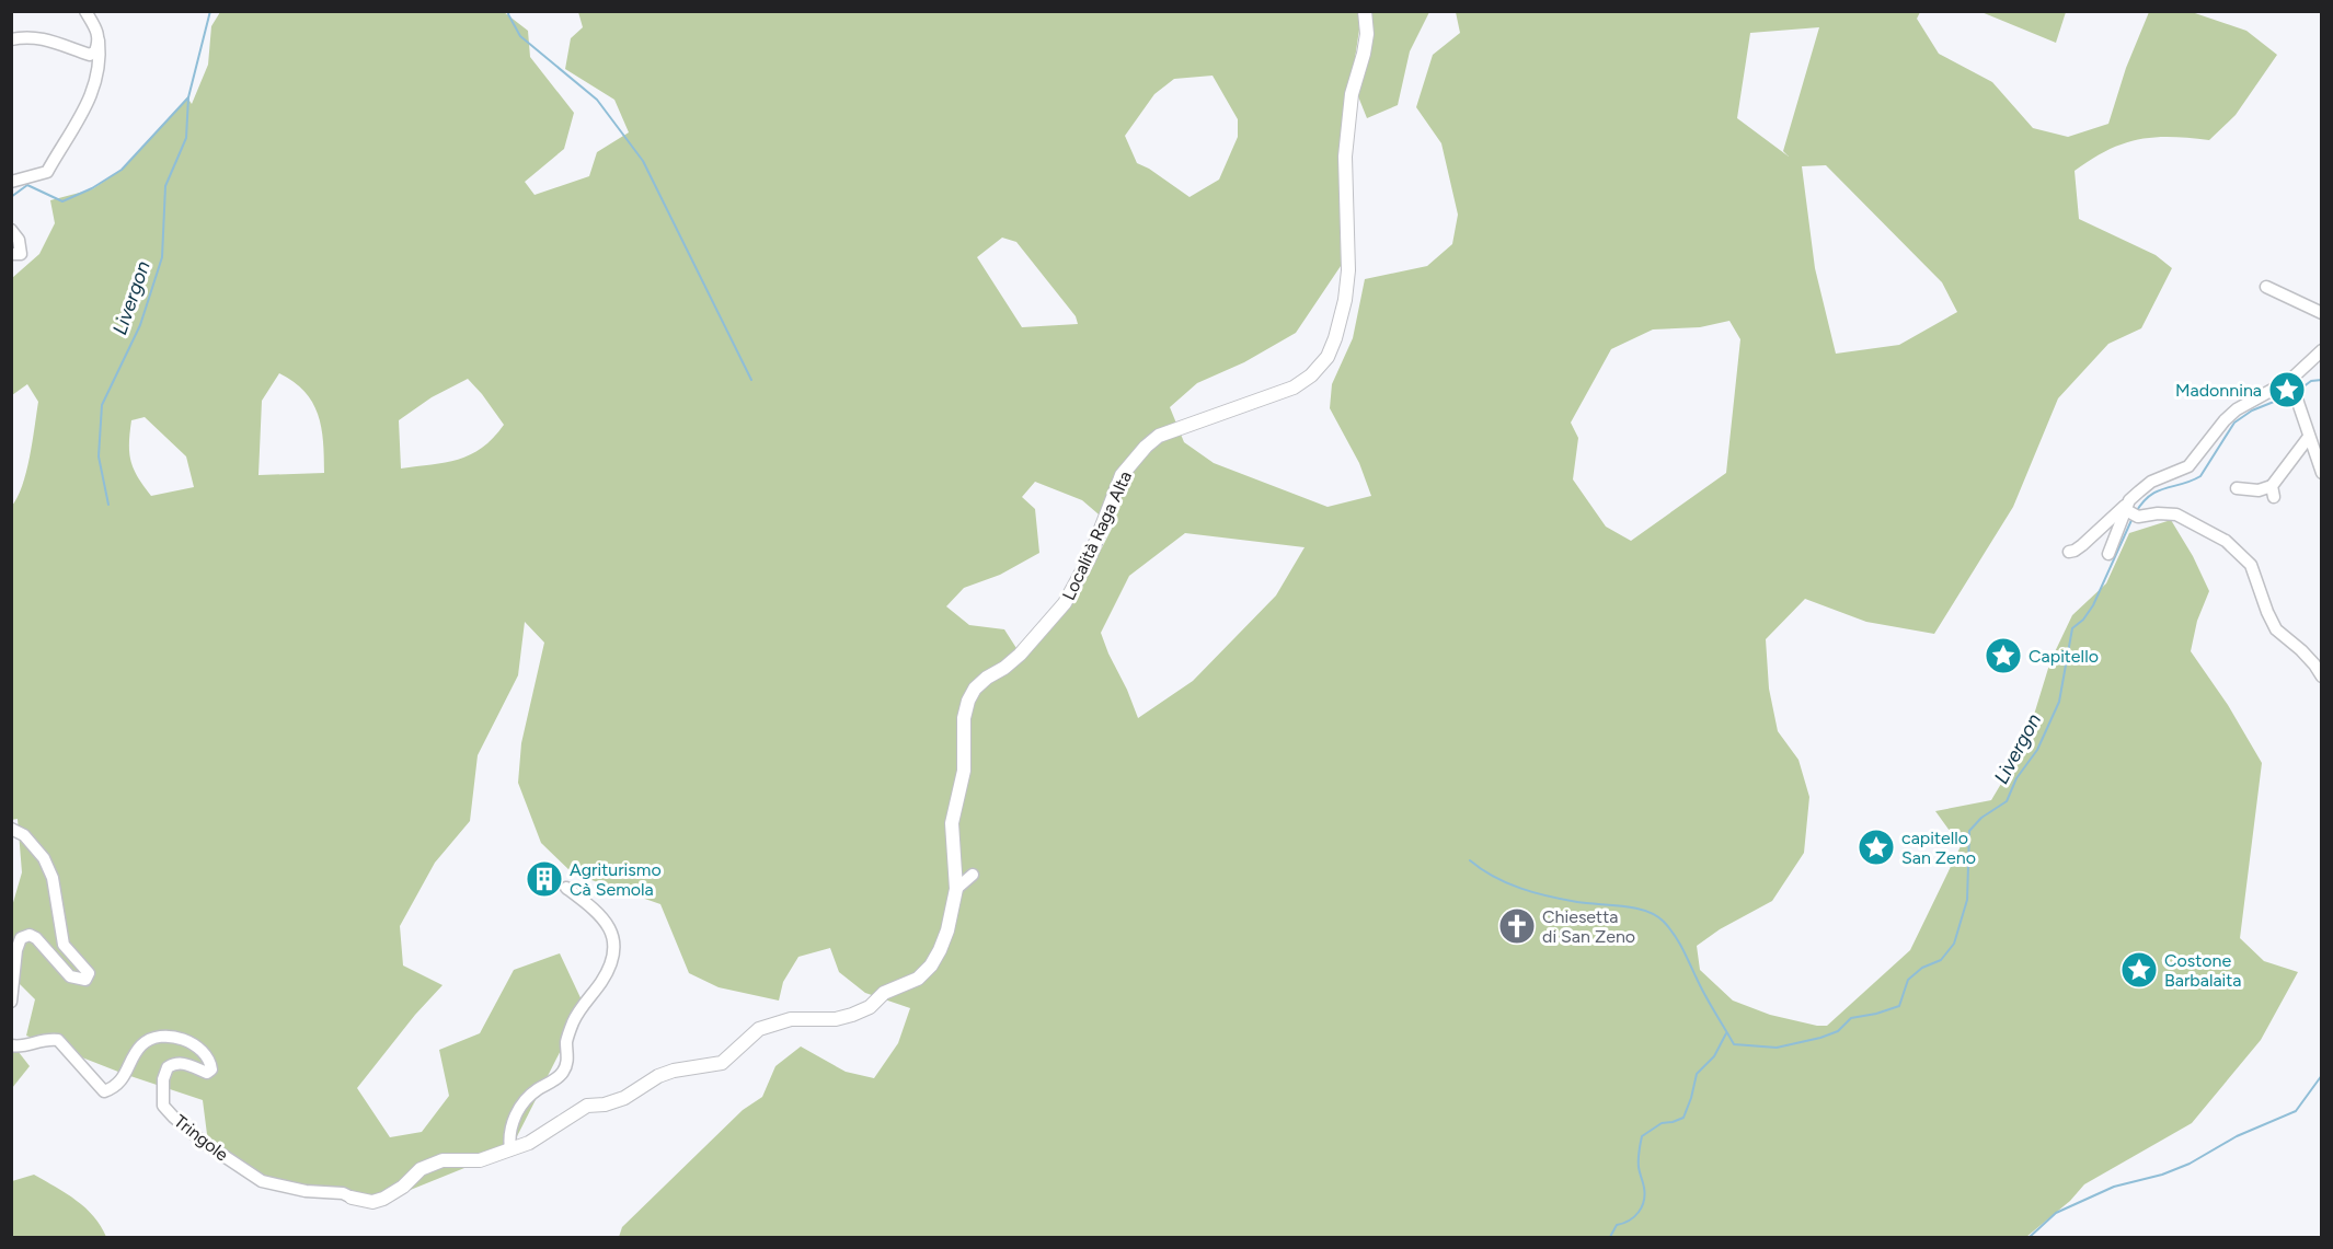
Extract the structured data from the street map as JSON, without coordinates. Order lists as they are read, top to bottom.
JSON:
{
  "streets": {
    "street": ["Località Raga Alta", "Tringole"]
  },
  "crossings": [
    ["Località Raga Alta", "Tringole"]
  ],
  "water": ["Livergon"],
  "places": {
    "place": [
      "Madonnina",
      "Capitello",
      "capitello San Zeno",
      "Costone Barbalaita"
    ],
    "building": ["Agriturismo Cà Semola"],
    "church": ["Chiesetta di San Zeno"]
  }
}
